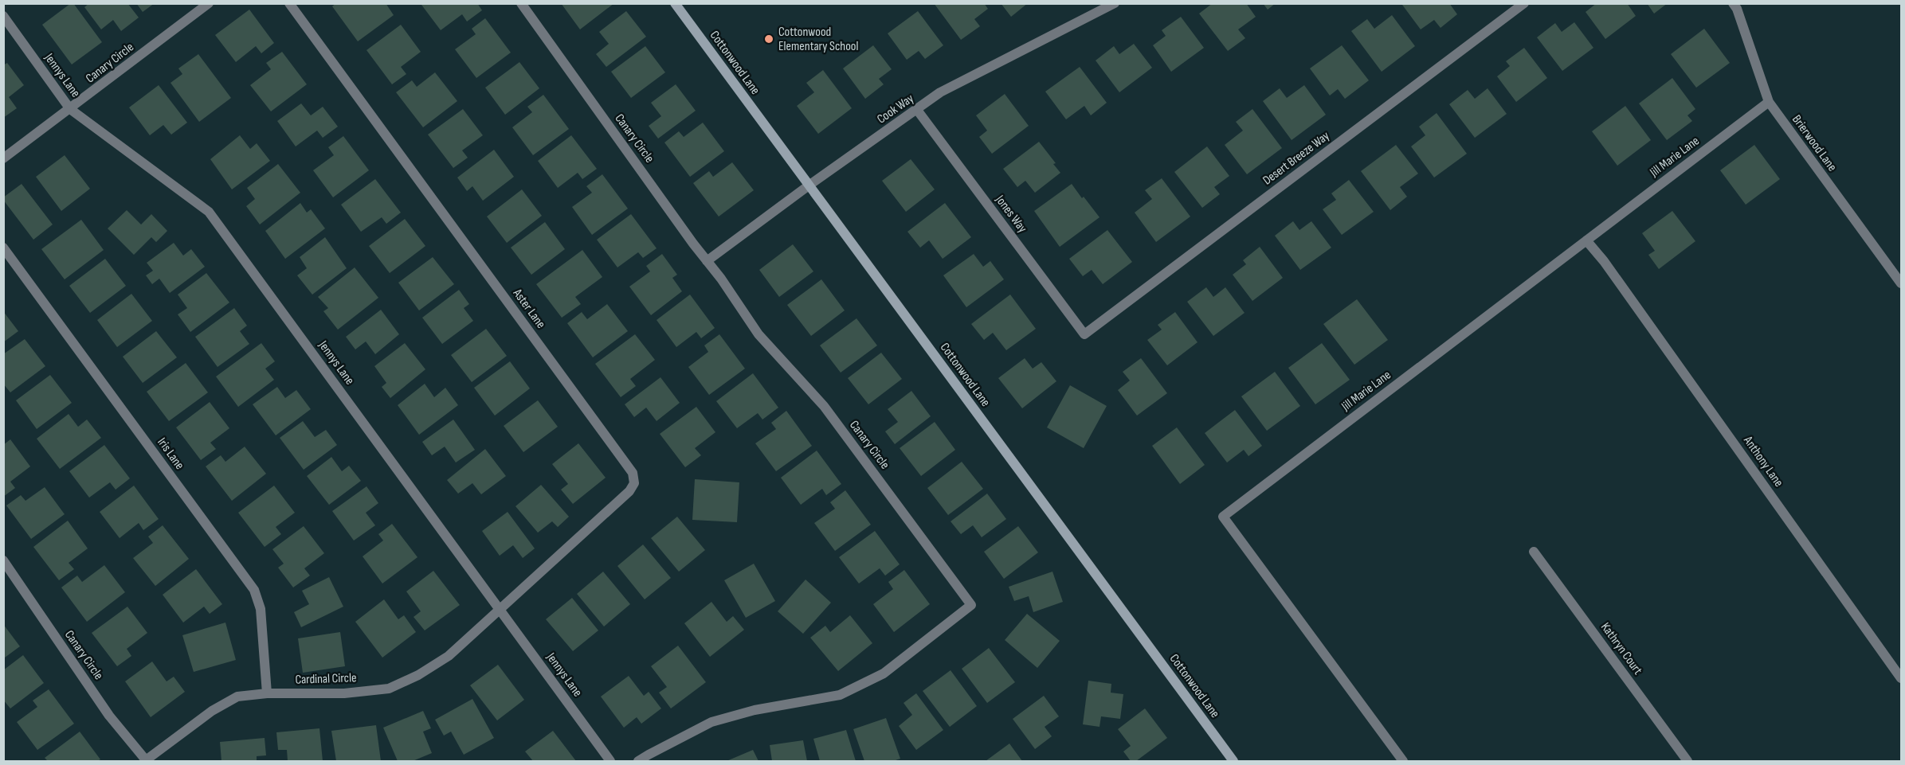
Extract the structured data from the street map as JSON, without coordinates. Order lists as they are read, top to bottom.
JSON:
{
  "streets": {
    "main road": ["Cottonwood Lane"],
    "street": [
      "Canary Circle",
      "Jennys Lane",
      "Cook Way",
      "Brierwood Lane",
      "Jill Marie Lane",
      "Desert Breeze Way",
      "Jones Way",
      "Aster Lane",
      "Iris Lane",
      "Anthony Lane",
      "Kathryn Court",
      "Cardinal Circle"
    ]
  },
  "crossings": [
    ["Canary Circle", "Jennys Lane"],
    ["Canary Circle", "Cook Way"],
    ["Canary Circle", "Cardinal Circle"],
    ["Cottonwood Lane", "Cook Way"],
    ["Jennys Lane", "Aster Lane"],
    ["Jennys Lane", "Cardinal Circle"],
    ["Cook Way", "Jones Way"],
    ["Brierwood Lane", "Jill Marie Lane"],
    ["Jill Marie Lane", "Anthony Lane"],
    ["Desert Breeze Way", "Jones Way"],
    ["Aster Lane", "Cardinal Circle"],
    ["Iris Lane", "Cardinal Circle"]
  ],
  "places": ["Cottonwood Elementary School"]
}
